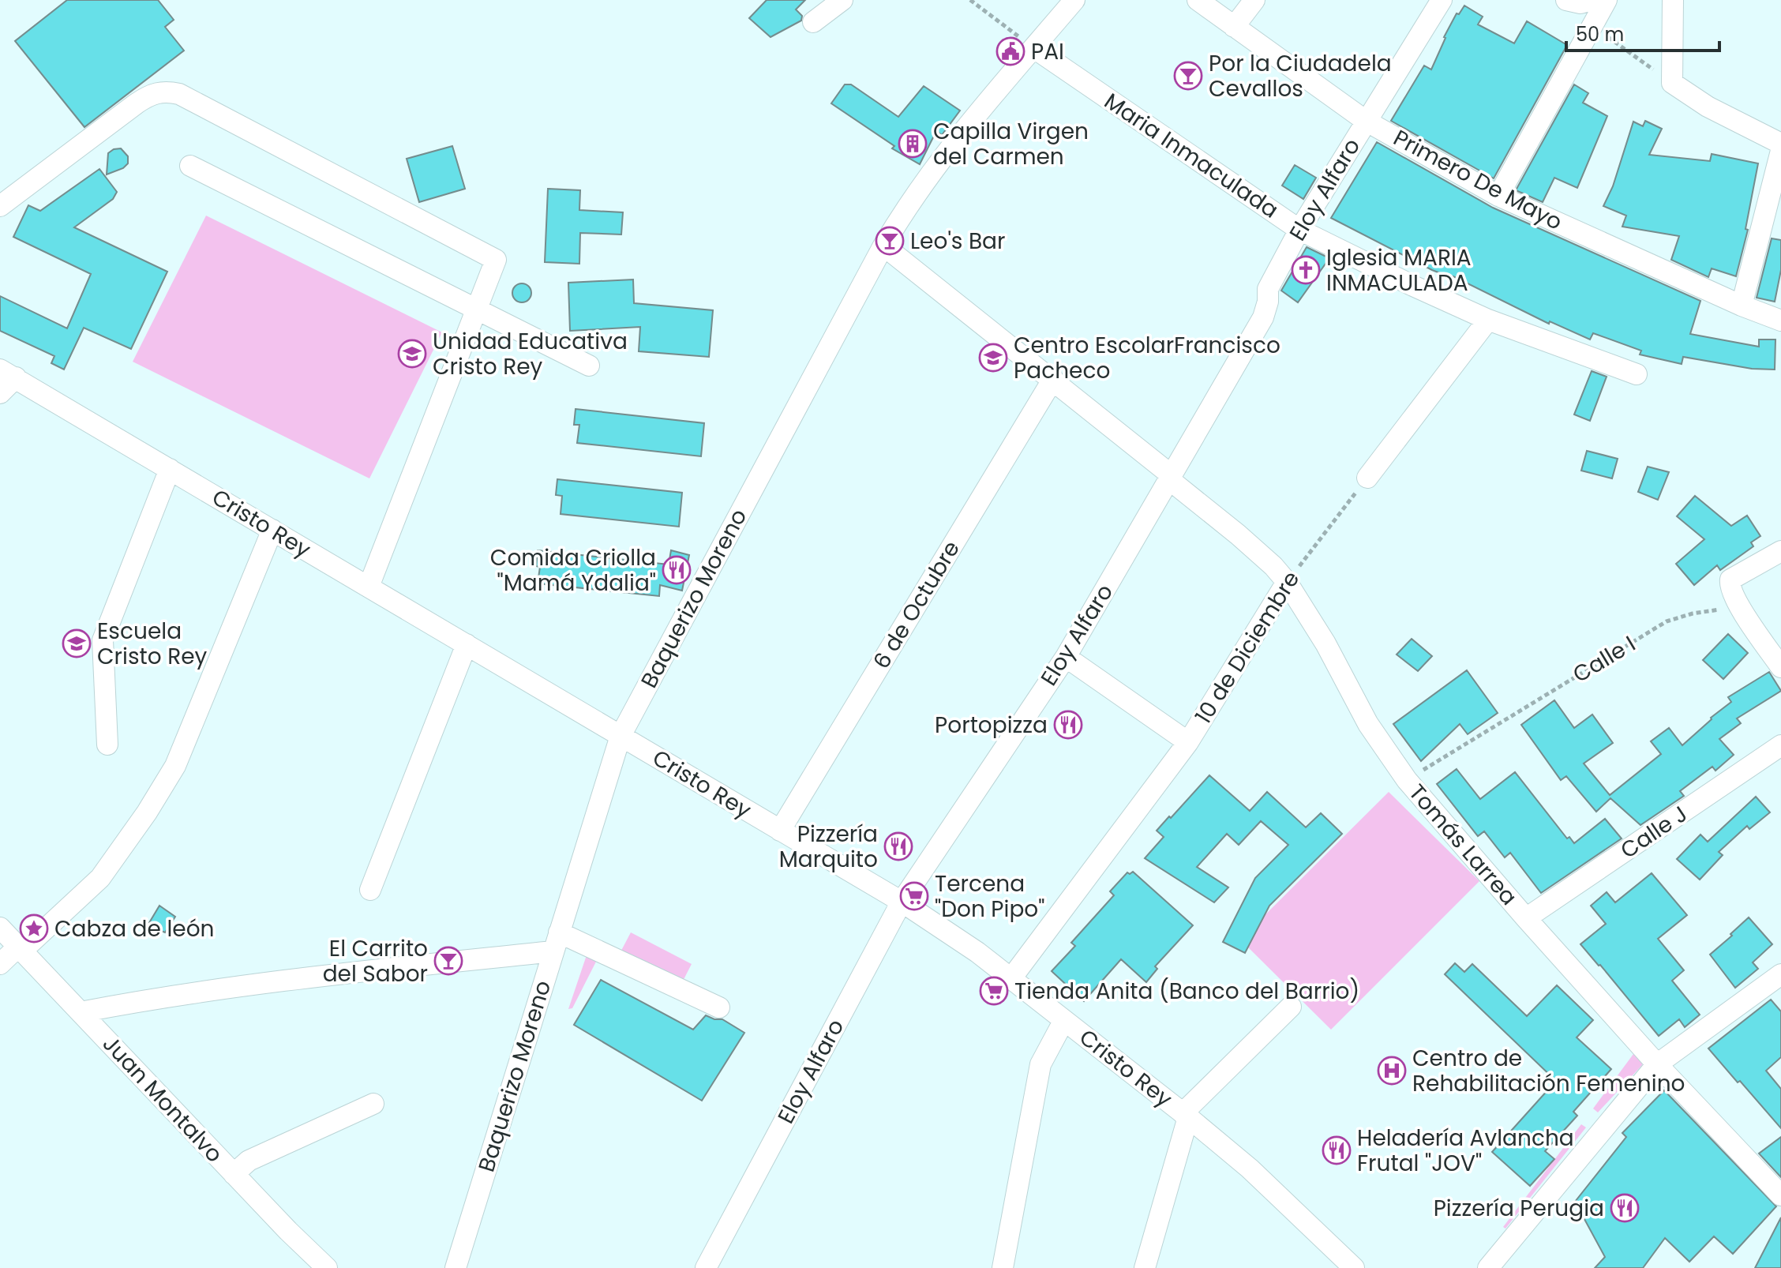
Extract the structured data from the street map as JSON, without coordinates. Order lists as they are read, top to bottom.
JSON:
{
  "streets": {
    "street": [
      "Maria Inmaculada",
      "Primero De Mayo",
      "Eloy Alfaro",
      "Cristo Rey",
      "Baquerizo Moreno",
      "6 de Octubre",
      "10 de Diciembre",
      "Calle J",
      "Tomás Larrea",
      "Juan Montalvo"
    ],
    "path": ["Calle I"]
  },
  "crossings": [
    ["Maria Inmaculada", "Eloy Alfaro"],
    ["Maria Inmaculada", "Baquerizo Moreno"],
    ["Primero De Mayo", "Eloy Alfaro"],
    ["Eloy Alfaro", "Cristo Rey"],
    ["Eloy Alfaro", "Tomás Larrea"],
    ["Cristo Rey", "Baquerizo Moreno"],
    ["Cristo Rey", "6 de Octubre"],
    ["Cristo Rey", "10 de Diciembre"],
    ["Baquerizo Moreno", "Tomás Larrea"],
    ["6 de Octubre", "Tomás Larrea"],
    ["10 de Diciembre", "Tomás Larrea"],
    ["Calle I", "Tomás Larrea"],
    ["Calle J", "Tomás Larrea"]
  ],
  "places": {
    "public building": ["PAI"],
    "bar": ["Por la Ciudadela Cevallos", "Leo's Bar", "El Carrito del Sabor"],
    "building": ["Capilla Virgen del Carmen"],
    "church": ["Iglesia MARIA INMACULADA"],
    "school or university": ["Unidad Educativa Cristo Rey", "Centro EscolarFrancisco Pacheco", "Escuela Cristo Rey"],
    "restaurant": [
      "Comida Criolla \"Mamá Ydalia\"",
      "Portopizza",
      "Pizzería Marquito",
      "Heladería Avlancha Frutal \"JOV\"",
      "Pizzería Perugia"
    ],
    "supermarket": ["Tercena \"Don Pipo\"", "Tienda Anita (Banco del Barrio)"],
    "place": ["Cabza de león"],
    "hospital": ["Centro de Rehabilitación Femenino"]
  },
  "scale_bar": "50 m"
}
